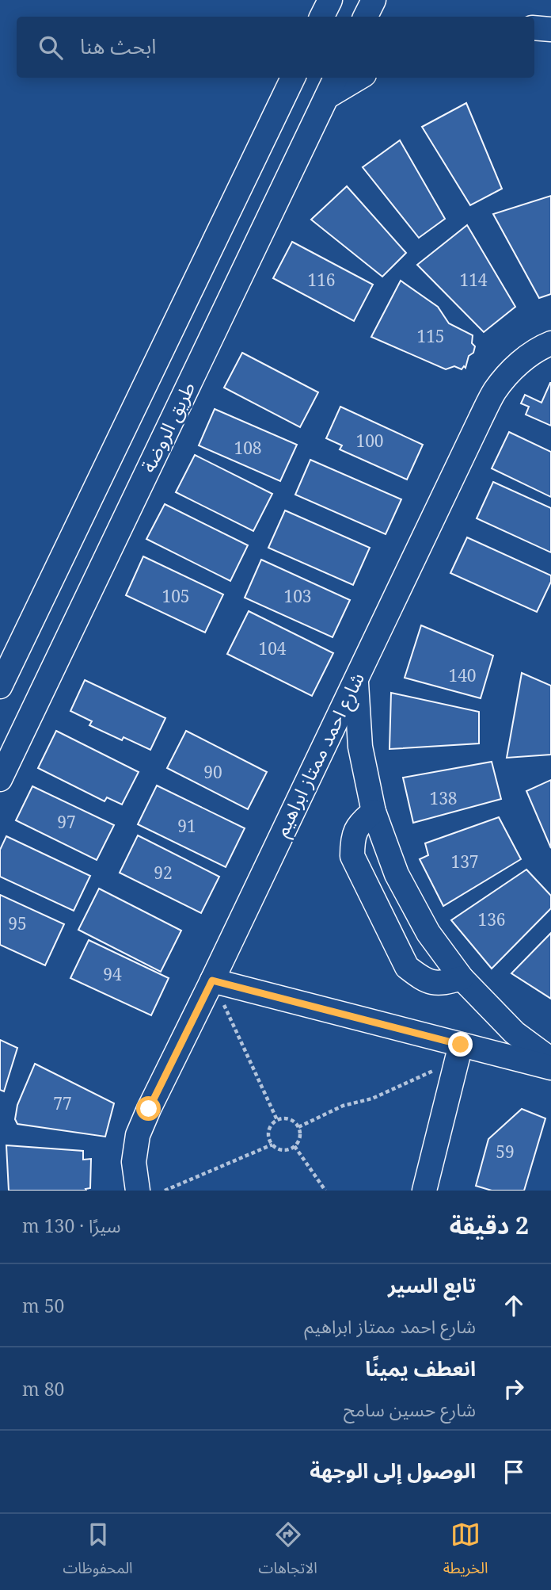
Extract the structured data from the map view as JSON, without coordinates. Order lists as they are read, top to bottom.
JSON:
{
  "streets": {
    "street": ["طريق الروضة", "شارع احمد ممتاز ابراهيم"]
  },
  "house_numbers": [
    "116",
    "114",
    "115",
    "100",
    "108",
    "105",
    "103",
    "104",
    "140",
    "90",
    "138",
    "97",
    "91",
    "137",
    "92",
    "136",
    "95",
    "94",
    "77",
    "59"
  ],
  "page": {
    "search": "ابحث هنا",
    "heading": ["2 دقيقة", "سيرًا · 130 m"],
    "list": [
      ["تابع السير", "شارع احمد ممتاز ابراهيم", "50 m"],
      ["انعطف يمينًا", "شارع حسين سامح", "80 m"],
      "الوصول إلى الوجهة"
    ],
    "nav": ["الخريطة", "الاتجاهات", "المحفوظات"]
  }
}
